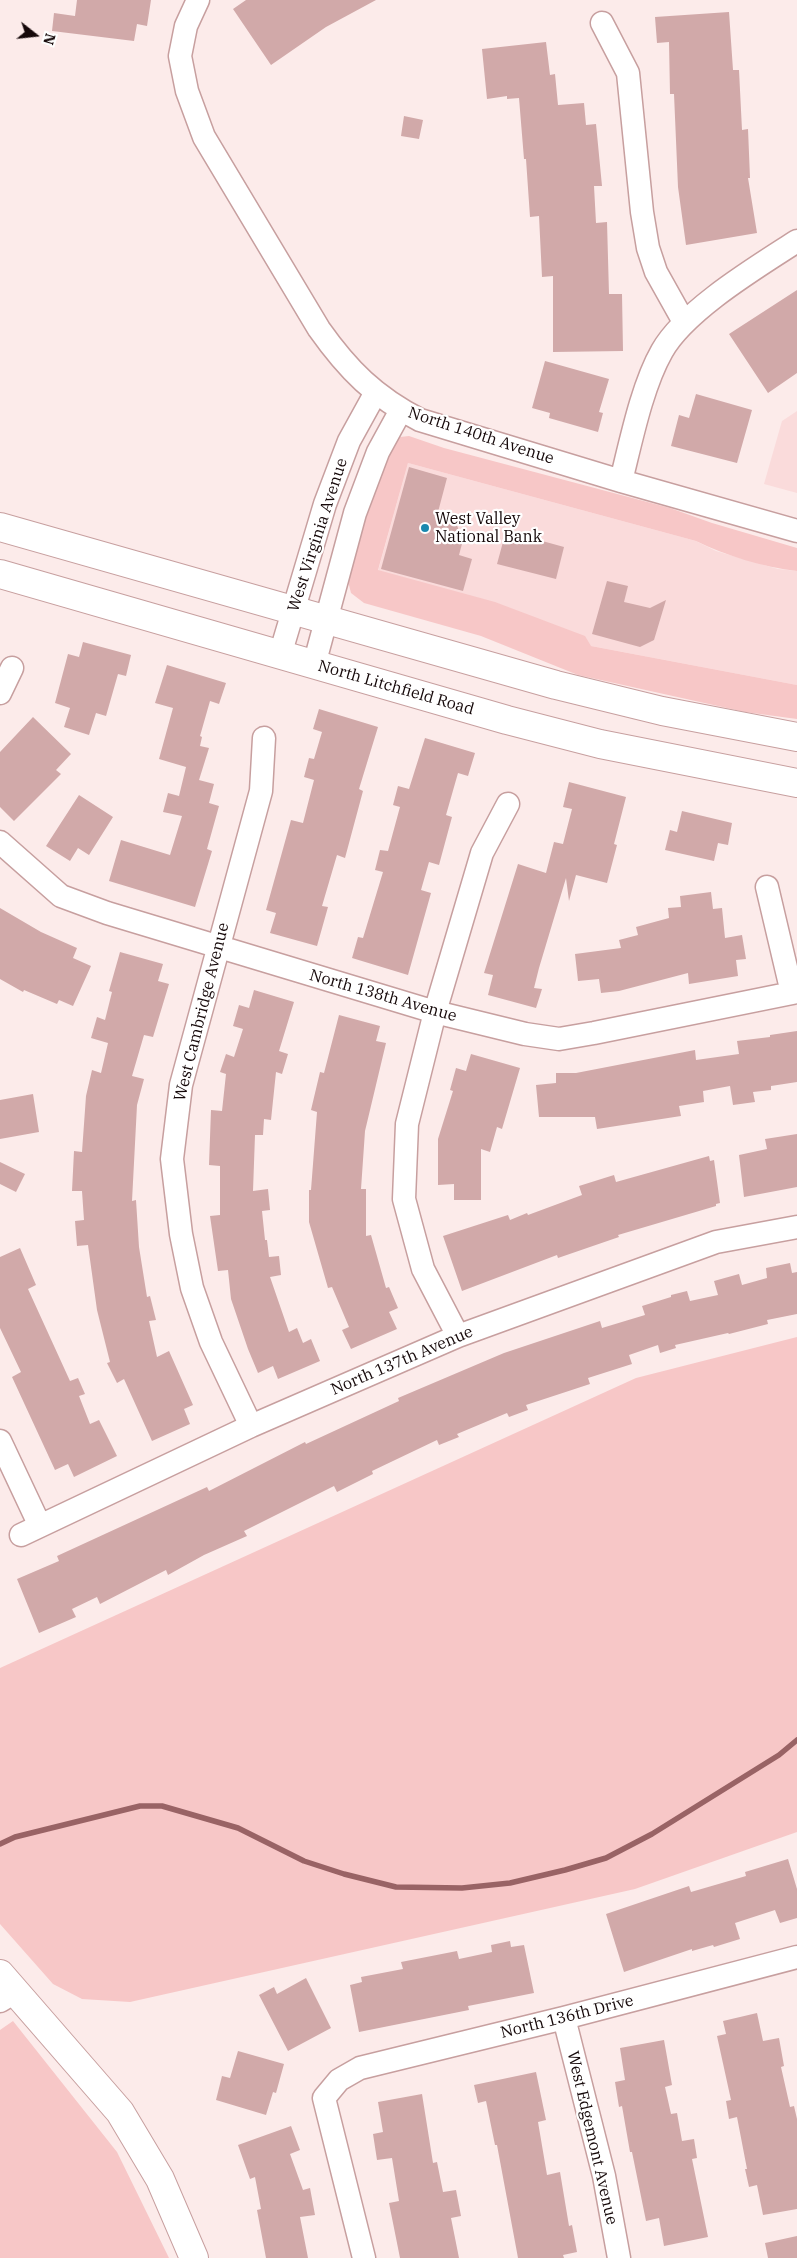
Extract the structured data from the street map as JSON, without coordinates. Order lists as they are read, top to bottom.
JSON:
{
  "streets": {
    "main road": ["North Litchfield Road"],
    "street": [
      "North 140th Avenue",
      "West Virginia Avenue",
      "North 138th Avenue",
      "West Cambridge Avenue",
      "North 137th Avenue",
      "North 136th Drive",
      "West Edgemont Avenue"
    ]
  },
  "crossings": [
    ["North 140th Avenue", "West Virginia Avenue"],
    ["West Virginia Avenue", "North Litchfield Road"],
    ["North 138th Avenue", "West Cambridge Avenue"],
    ["West Cambridge Avenue", "North 137th Avenue"],
    ["North 136th Drive", "West Edgemont Avenue"]
  ],
  "places": ["West Valley National Bank"],
  "north": "right"
}
